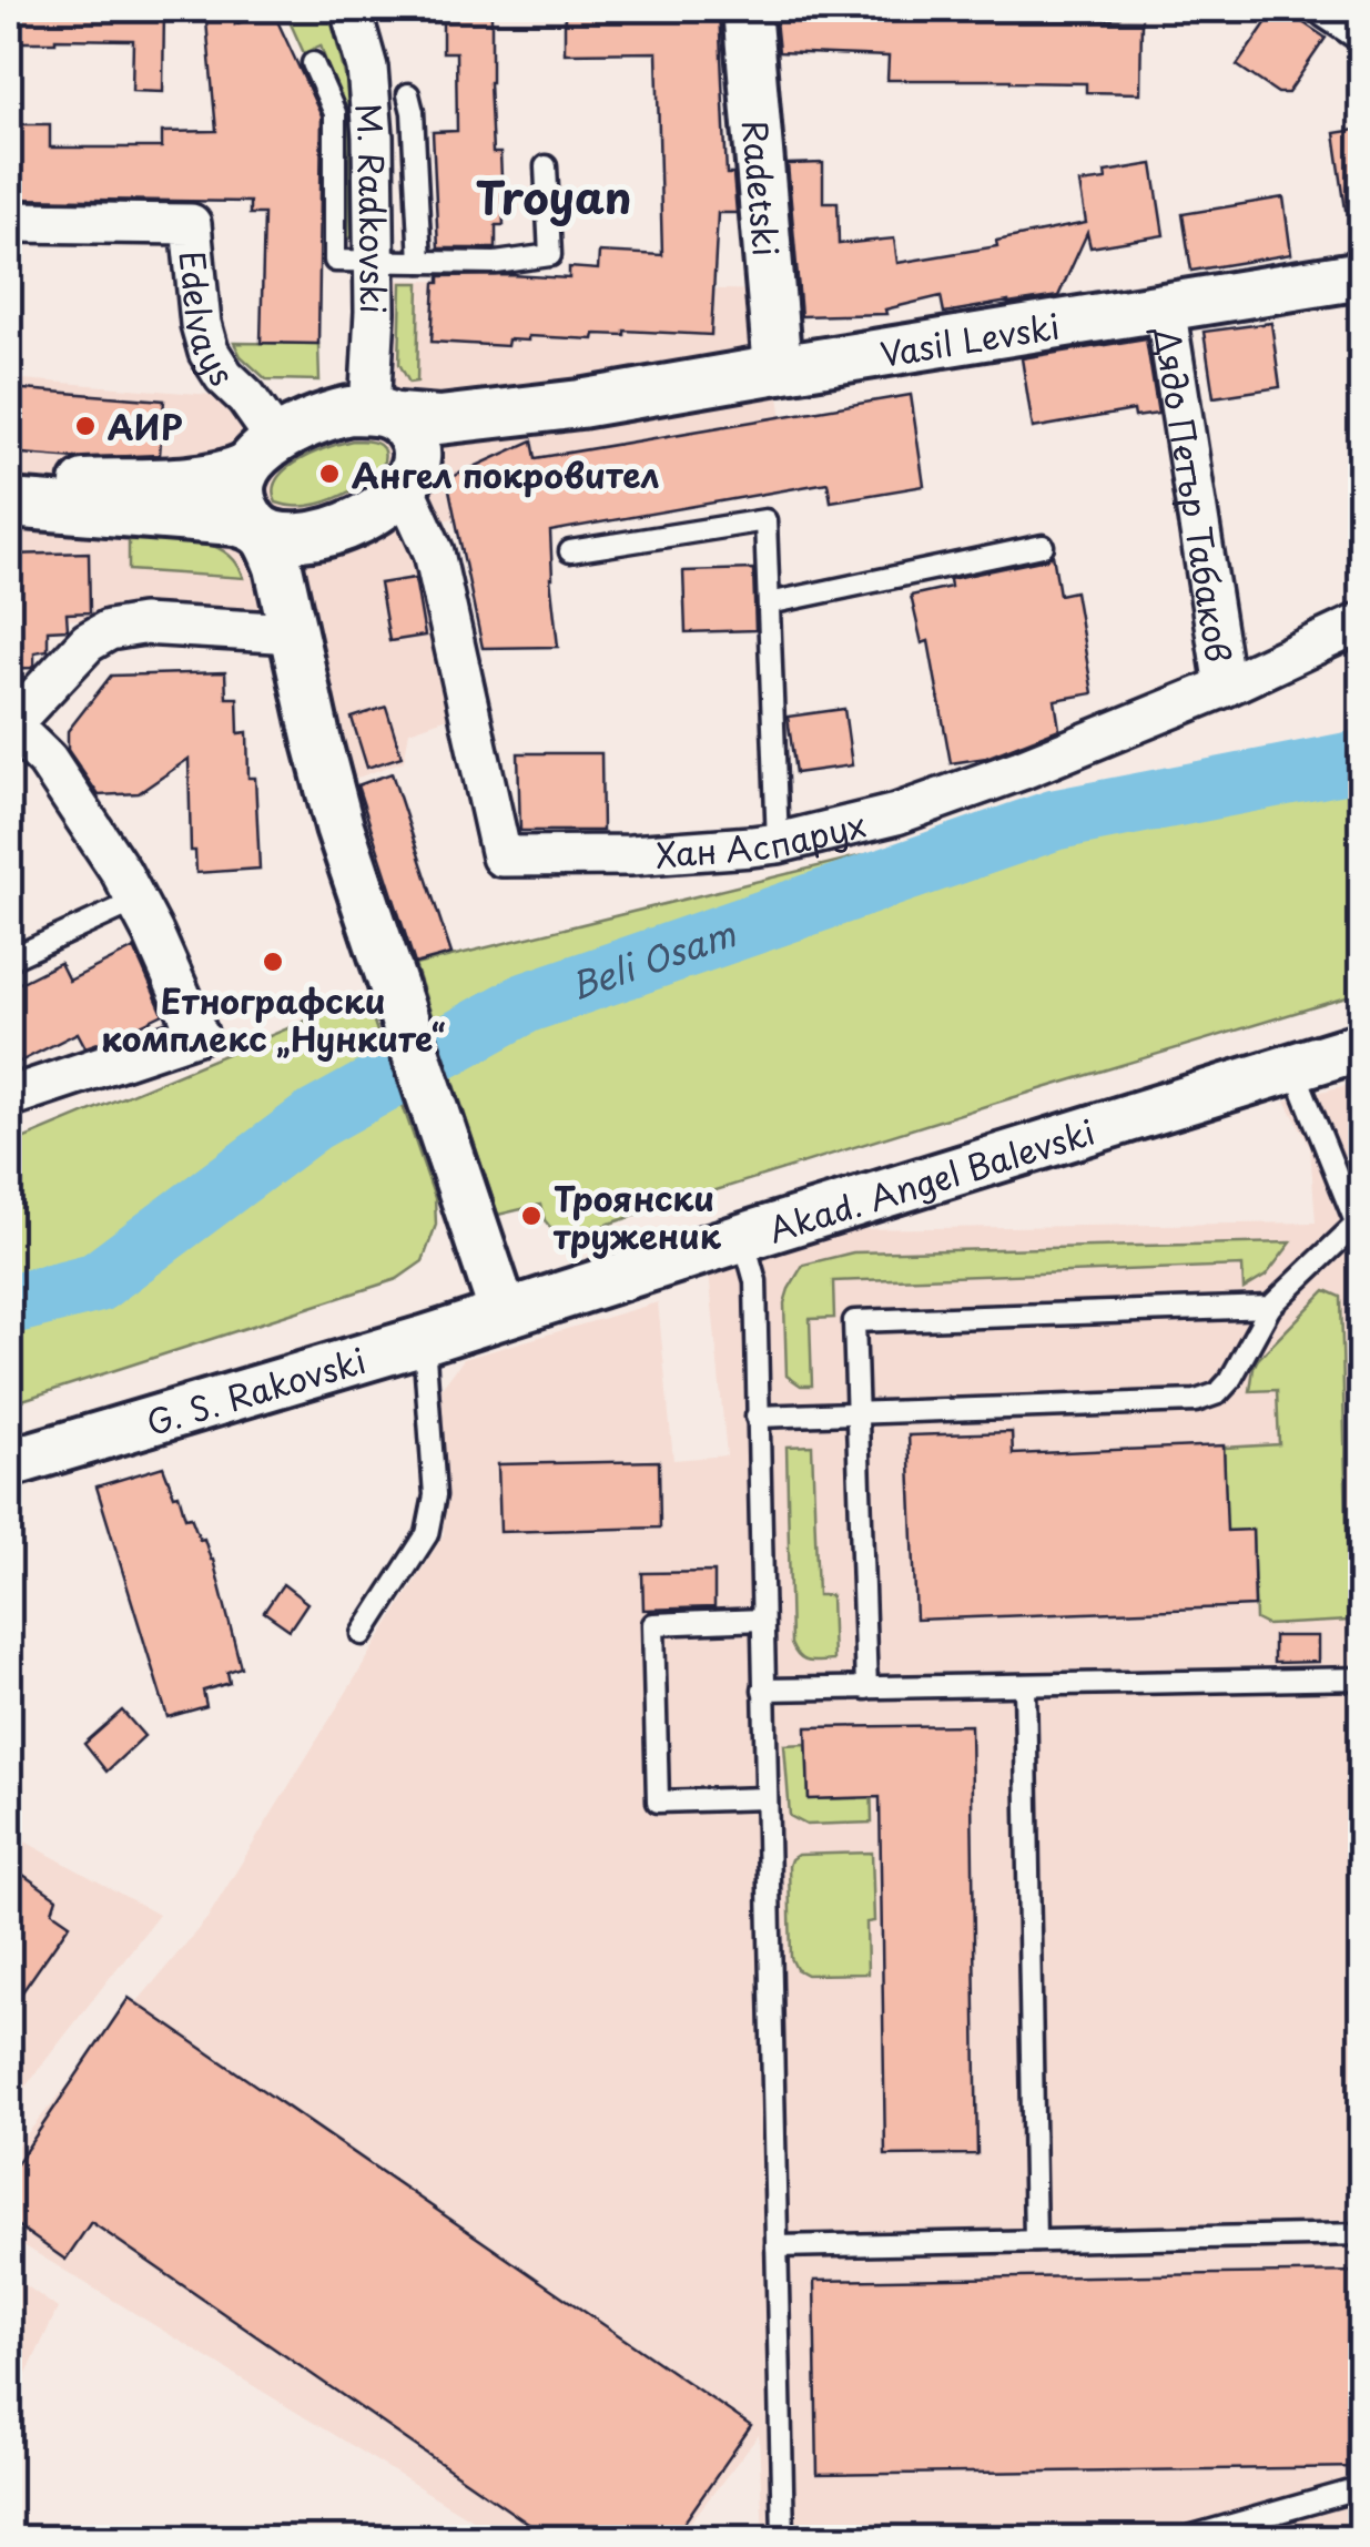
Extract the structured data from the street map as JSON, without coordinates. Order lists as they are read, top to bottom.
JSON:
{
  "streets": {
    "street": [
      "Radetski",
      "M. Radkovski",
      "Edelvays",
      "Vasil Levski",
      "Дядо Петър Табаков",
      "Хан Аспарух",
      "Akad. Angel Balevski",
      "G. S. Rakovski"
    ]
  },
  "crossings": [
    ["Radetski", "Vasil Levski"],
    ["M. Radkovski", "Edelvays"],
    ["M. Radkovski", "Vasil Levski"],
    ["M. Radkovski", "Хан Аспарух"],
    ["Edelvays", "Vasil Levski"],
    ["Edelvays", "Хан Аспарух"],
    ["Vasil Levski", "Дядо Петър Табаков"],
    ["Vasil Levski", "Хан Аспарух"],
    ["Дядо Петър Табаков", "Хан Аспарух"],
    ["Akad. Angel Balevski", "G. S. Rakovski"]
  ],
  "districts": ["Troyan"],
  "water": ["Beli Osam"],
  "places": [
    "АИР",
    "Ангел покровител",
    "Етнографски комплекс „Нунките“",
    "Троянски труженик"
  ]
}
